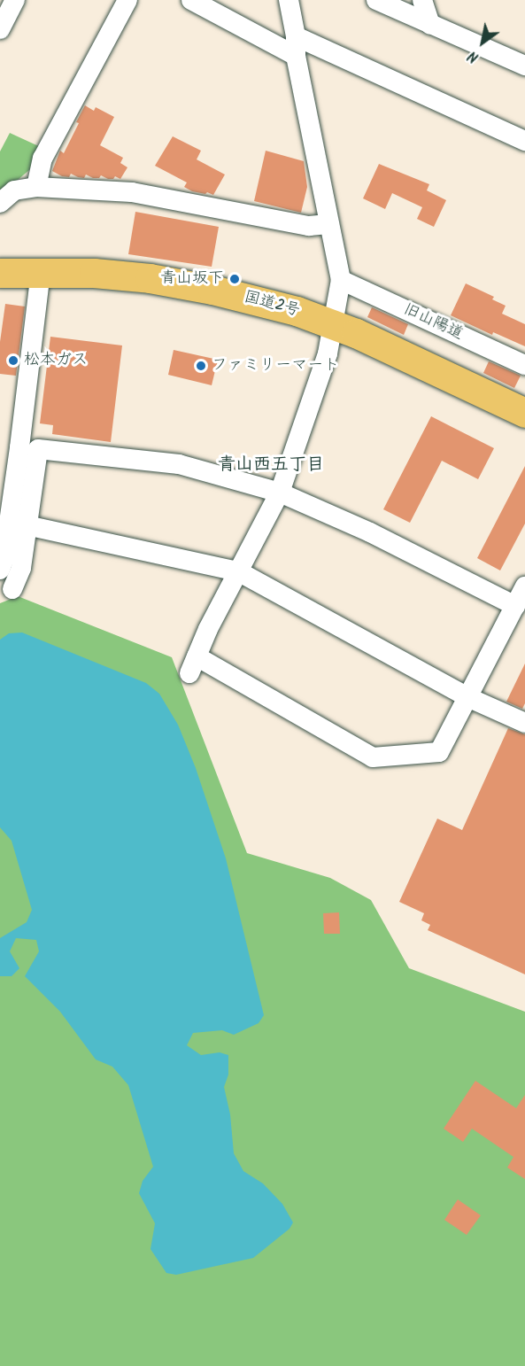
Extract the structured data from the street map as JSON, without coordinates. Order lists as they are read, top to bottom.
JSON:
{
  "streets": {
    "highway": ["国道2号"],
    "street": ["旧山陽道"]
  },
  "districts": ["青山西五丁目"],
  "places": ["青山坂下", "松本ガス", "ファミリーマート"],
  "north": "bottom left"
}
